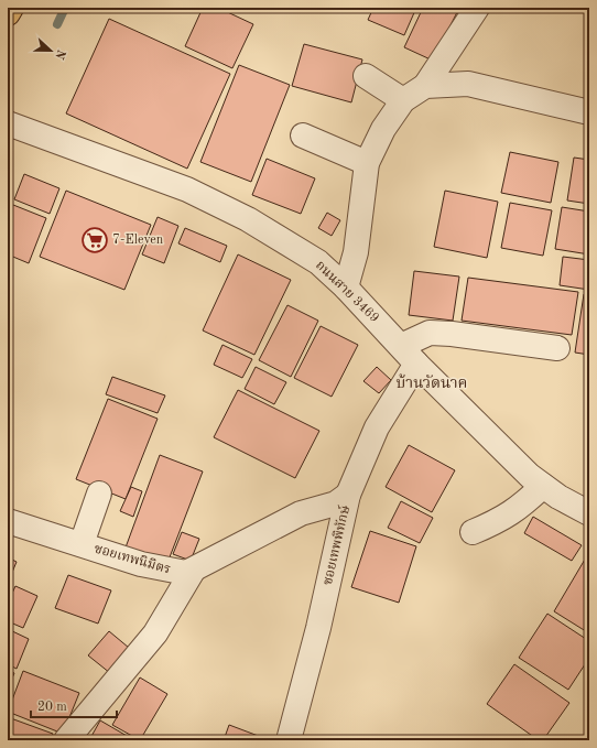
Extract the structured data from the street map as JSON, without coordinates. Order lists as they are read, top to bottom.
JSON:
{
  "streets": {
    "street": ["ถนนสาย 3469", "ซอยเทพพิทักษ์", "ซอยเทพนิมิตร"]
  },
  "crossings": [
    ["ถนนสาย 3469", "ซอยเทพพิทักษ์"],
    ["ซอยเทพพิทักษ์", "ซอยเทพนิมิตร"]
  ],
  "districts": ["บ้านวัดนาค"],
  "places": {
    "supermarket": ["7-Eleven"]
  },
  "scale_bar": "20 m",
  "north": "right"
}
